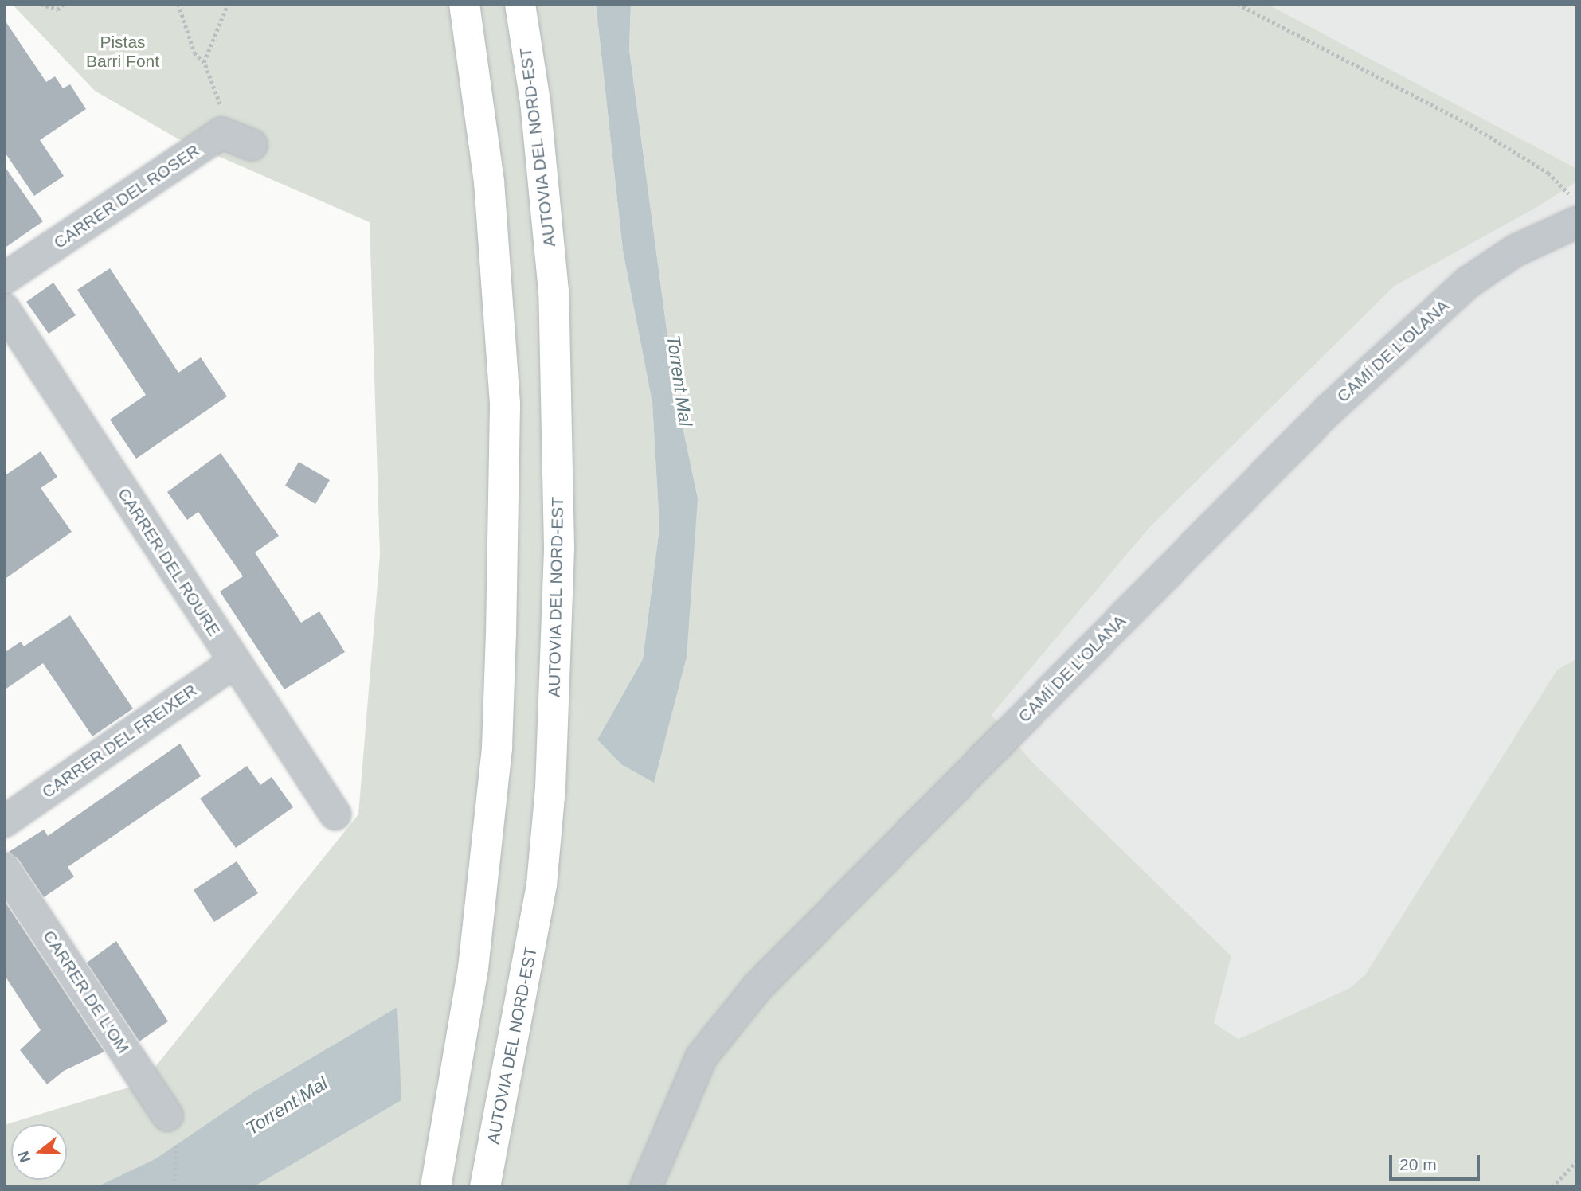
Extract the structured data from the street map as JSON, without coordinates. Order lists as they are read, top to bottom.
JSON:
{
  "streets": {
    "highway": ["AUTOVIA DEL NORD-EST"],
    "street": [
      "CARRER DEL ROSER",
      "CAMÍ DE L'OLANA",
      "CARRER DEL ROURE",
      "CARRER DEL FREIXER",
      "CARRER DE L'OM"
    ]
  },
  "crossings": [
    ["CARRER DEL ROURE", "CARRER DEL FREIXER"]
  ],
  "water": ["Torrent Mal"],
  "parks": ["Pistas Barri Font"],
  "scale_bar": "20 m",
  "north": "left"
}
